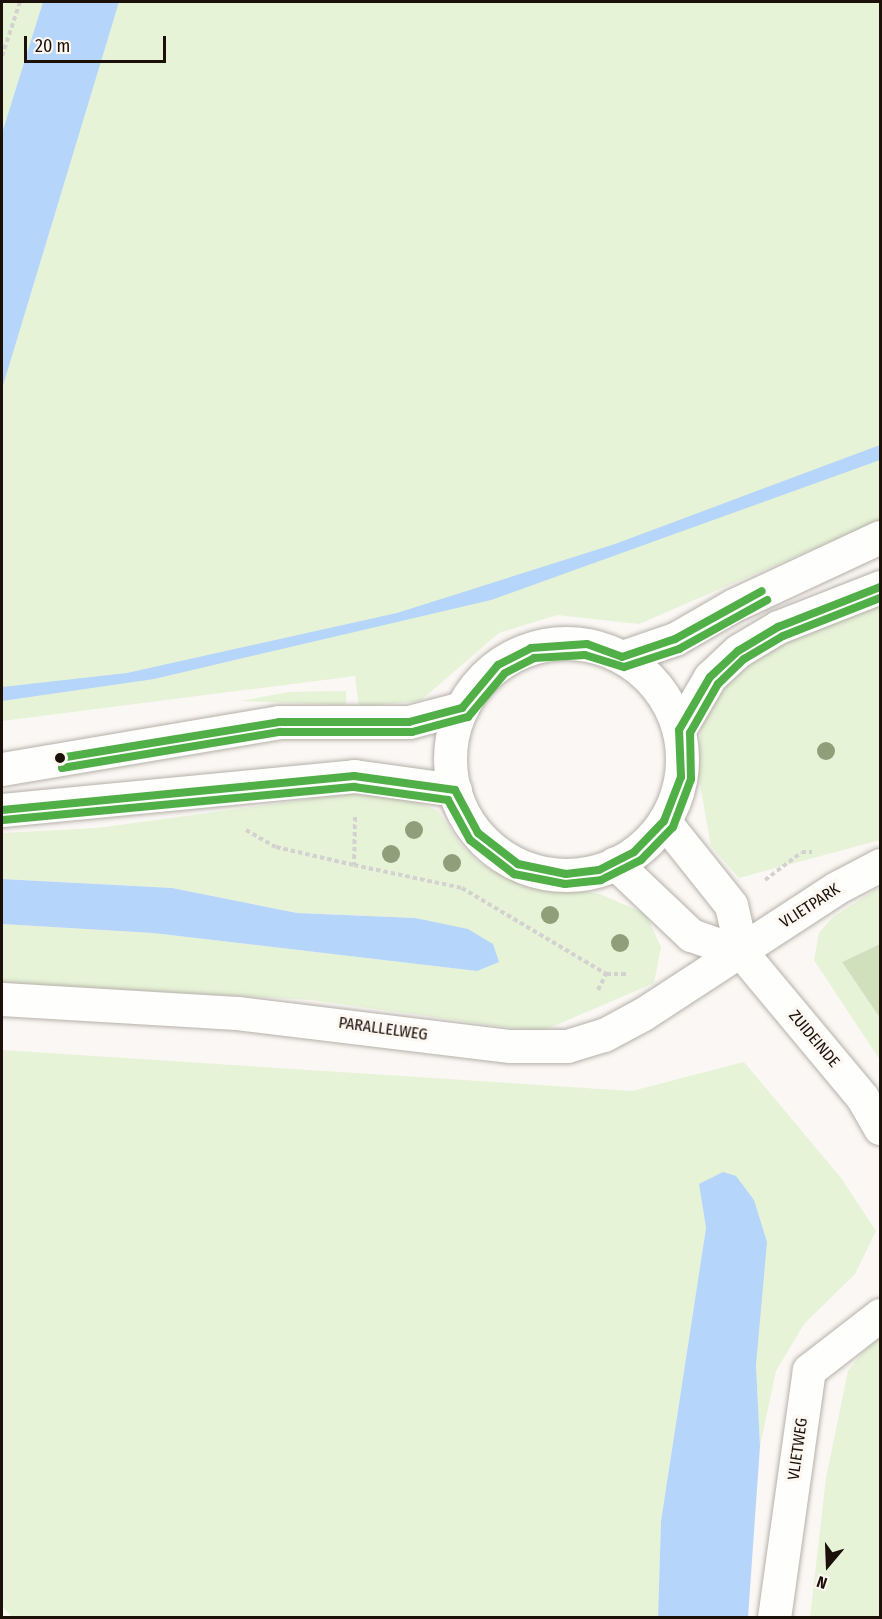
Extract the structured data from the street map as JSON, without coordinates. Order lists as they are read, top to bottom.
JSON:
{
  "streets": {
    "main road": [
      "VLIETPARK",
      "PARALLELWEG",
      "ZUIDEINDE",
      "VLIETWEG"
    ]
  },
  "crossings": [
    ["VLIETPARK", "PARALLELWEG"],
    ["VLIETPARK", "ZUIDEINDE"],
    ["PARALLELWEG", "ZUIDEINDE"]
  ],
  "scale_bar": "20 m",
  "north": "bottom"
}
